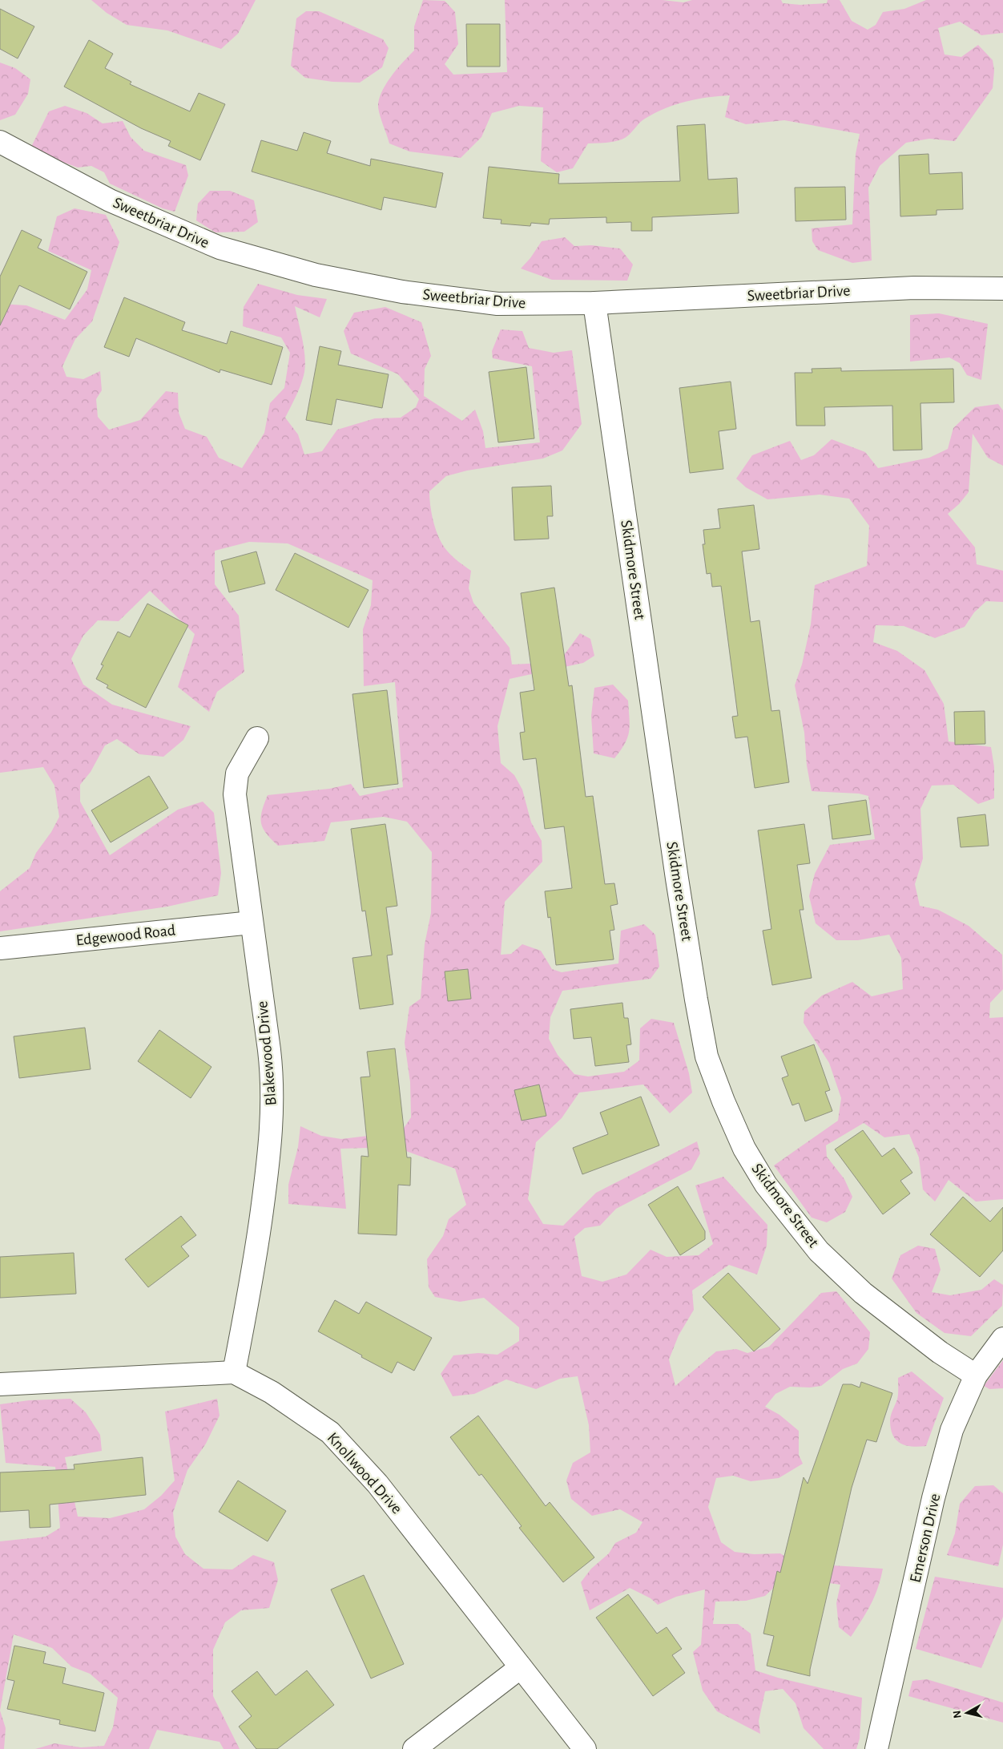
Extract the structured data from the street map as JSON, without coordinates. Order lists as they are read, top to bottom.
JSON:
{
  "streets": {
    "street": [
      "Sweetbriar Drive",
      "Skidmore Street",
      "Edgewood Road",
      "Blakewood Drive",
      "Knollwood Drive",
      "Emerson Drive"
    ]
  },
  "crossings": [
    ["Sweetbriar Drive", "Skidmore Street"],
    ["Skidmore Street", "Emerson Drive"],
    ["Edgewood Road", "Blakewood Drive"],
    ["Blakewood Drive", "Knollwood Drive"]
  ],
  "north": "left"
}
